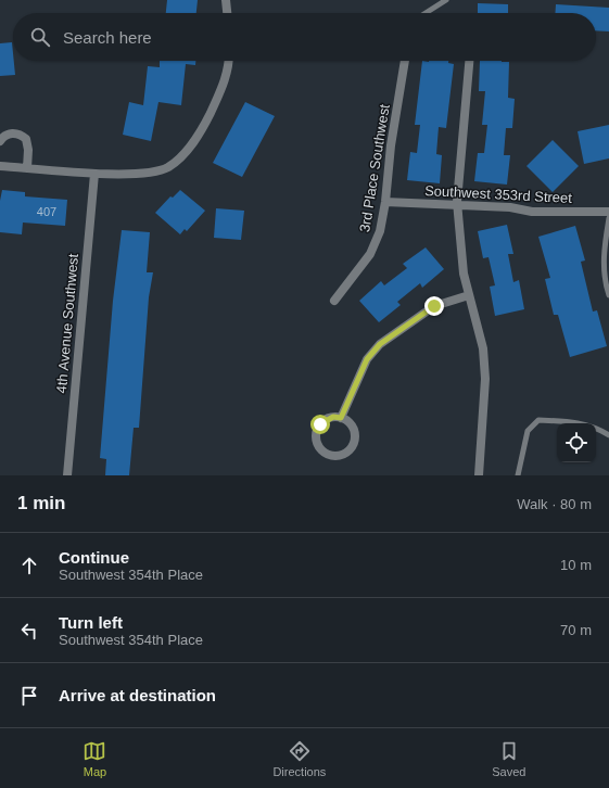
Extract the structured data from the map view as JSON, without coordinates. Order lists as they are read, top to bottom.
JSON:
{
  "streets": {
    "street": ["3rd Place Southwest", "Southwest 353rd Street", "4th Avenue Southwest"]
  },
  "crossings": [
    ["3rd Place Southwest", "Southwest 353rd Street"]
  ],
  "house_numbers": ["407"],
  "page": {
    "search": "Search here",
    "heading": ["1 min", "Walk · 80 m"],
    "list": [
      ["Continue", "Southwest 354th Place", "10 m"],
      ["Turn left", "Southwest 354th Place", "70 m"],
      "Arrive at destination"
    ],
    "nav": ["Map", "Directions", "Saved"]
  }
}
